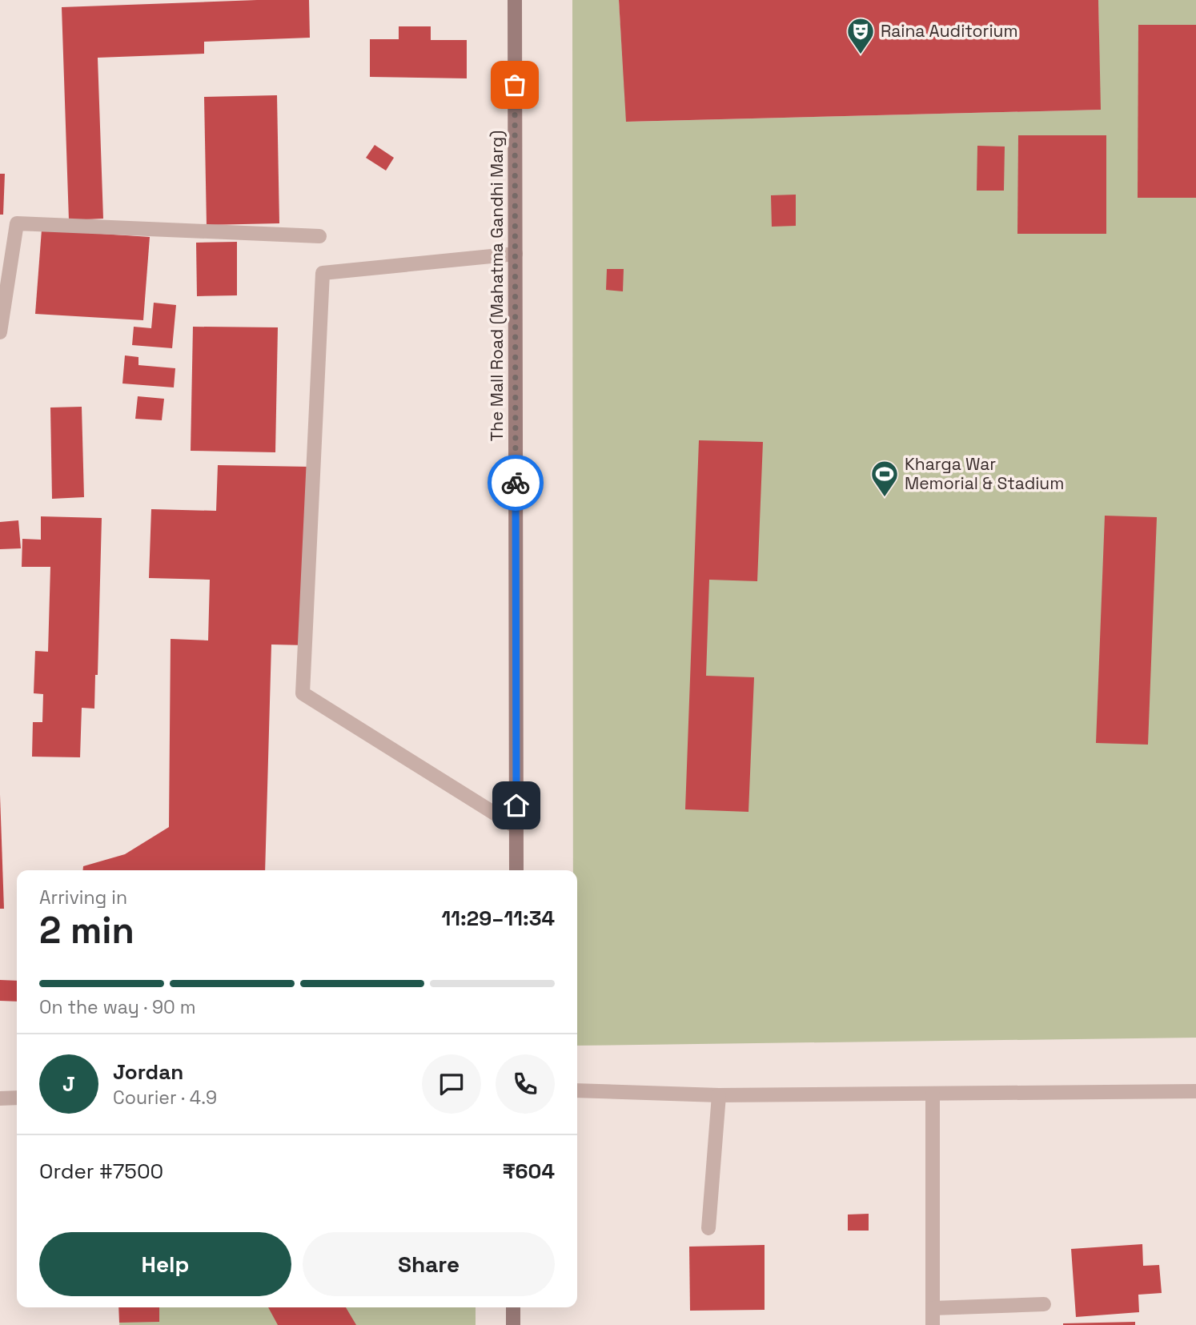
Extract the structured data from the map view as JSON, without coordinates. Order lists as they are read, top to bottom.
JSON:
{
  "streets": {
    "street": ["The Mall Road (Mahatma Gandhi Marg)"]
  },
  "places": {
    "theatre": ["Raina Auditorium"],
    "sports": ["Kharga War Memorial & Stadium"]
  },
  "page": {
    "heading": ["2 min", "Arriving in", "11:29–11:34"],
    "panel": [
      "Jordan",
      "Courier · 4.9",
      "Order #7500",
      "₹604"
    ],
    "bar": "On the way · 90 m",
    "round": "J",
    "buttons": ["Help", "Share"]
  }
}
